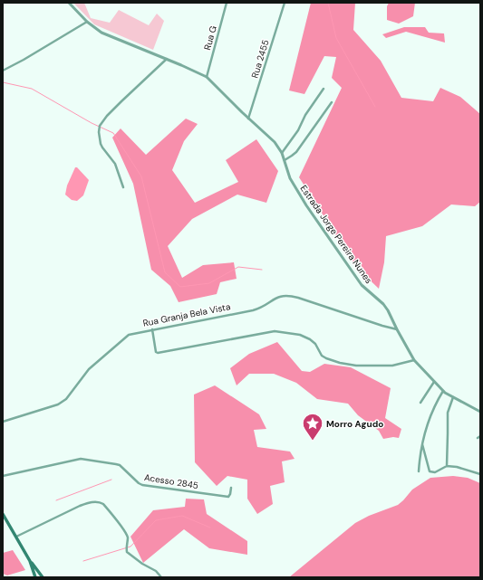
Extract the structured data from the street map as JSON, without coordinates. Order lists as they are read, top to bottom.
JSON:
{
  "streets": {
    "street": [
      "Rua G",
      "Rua 2455",
      "Estrada Jorge Pereira Nunes",
      "Rua Granja Bela Vista",
      "Acesso 2845"
    ]
  },
  "crossings": [
    ["Rua G", "Estrada Jorge Pereira Nunes"],
    ["Rua 2455", "Estrada Jorge Pereira Nunes"],
    ["Estrada Jorge Pereira Nunes", "Rua Granja Bela Vista"]
  ],
  "places": {
    "place": ["Morro Agudo"]
  }
}
